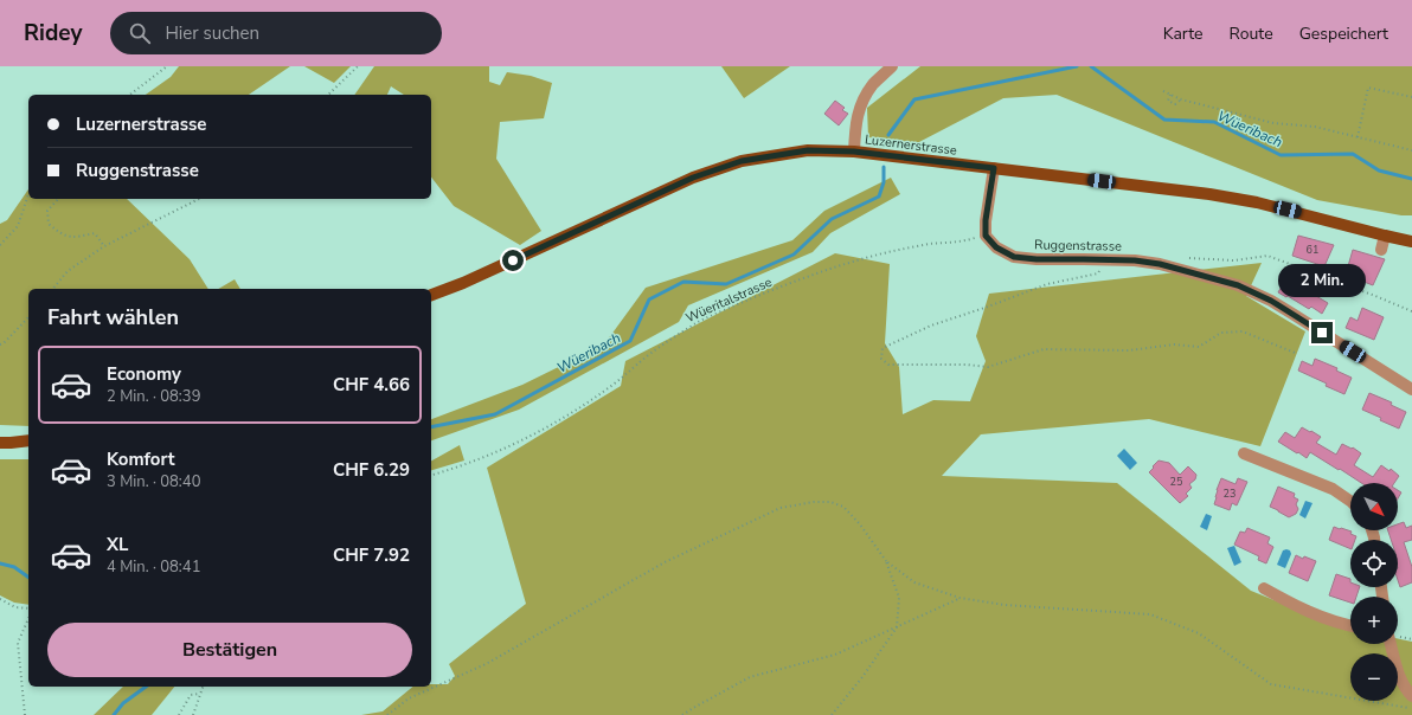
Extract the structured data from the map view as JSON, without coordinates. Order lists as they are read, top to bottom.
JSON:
{
  "streets": {
    "main road": ["Luzernerstrasse"],
    "street": ["Ruggenstrasse"],
    "path": ["Wüeritalstrasse"]
  },
  "crossings": [
    ["Ruggenstrasse", "Wüeritalstrasse"]
  ],
  "water": ["Wüeribach"],
  "house_numbers": ["61", "25", "23"],
  "north": "bottom right",
  "page": {
    "header": "Ridey",
    "search": "Hier suchen",
    "nav": ["Karte", "Route", "Gespeichert"],
    "banner": ["Luzernerstrasse", "Ruggenstrasse"],
    "bubble": "2 Min.",
    "heading": "Fahrt wählen",
    "list": [
      {
        "name": "Economy",
        "note": "2 Min. · 08:39",
        "value": "CHF 4.66"
      },
      {
        "name": "Komfort",
        "note": "3 Min. · 08:40",
        "value": "CHF 6.29"
      },
      {
        "name": "XL",
        "note": "4 Min. · 08:41",
        "value": "CHF 7.92"
      }
    ],
    "map_buttons": ["+", "−"],
    "buttons": "Bestätigen"
  }
}
